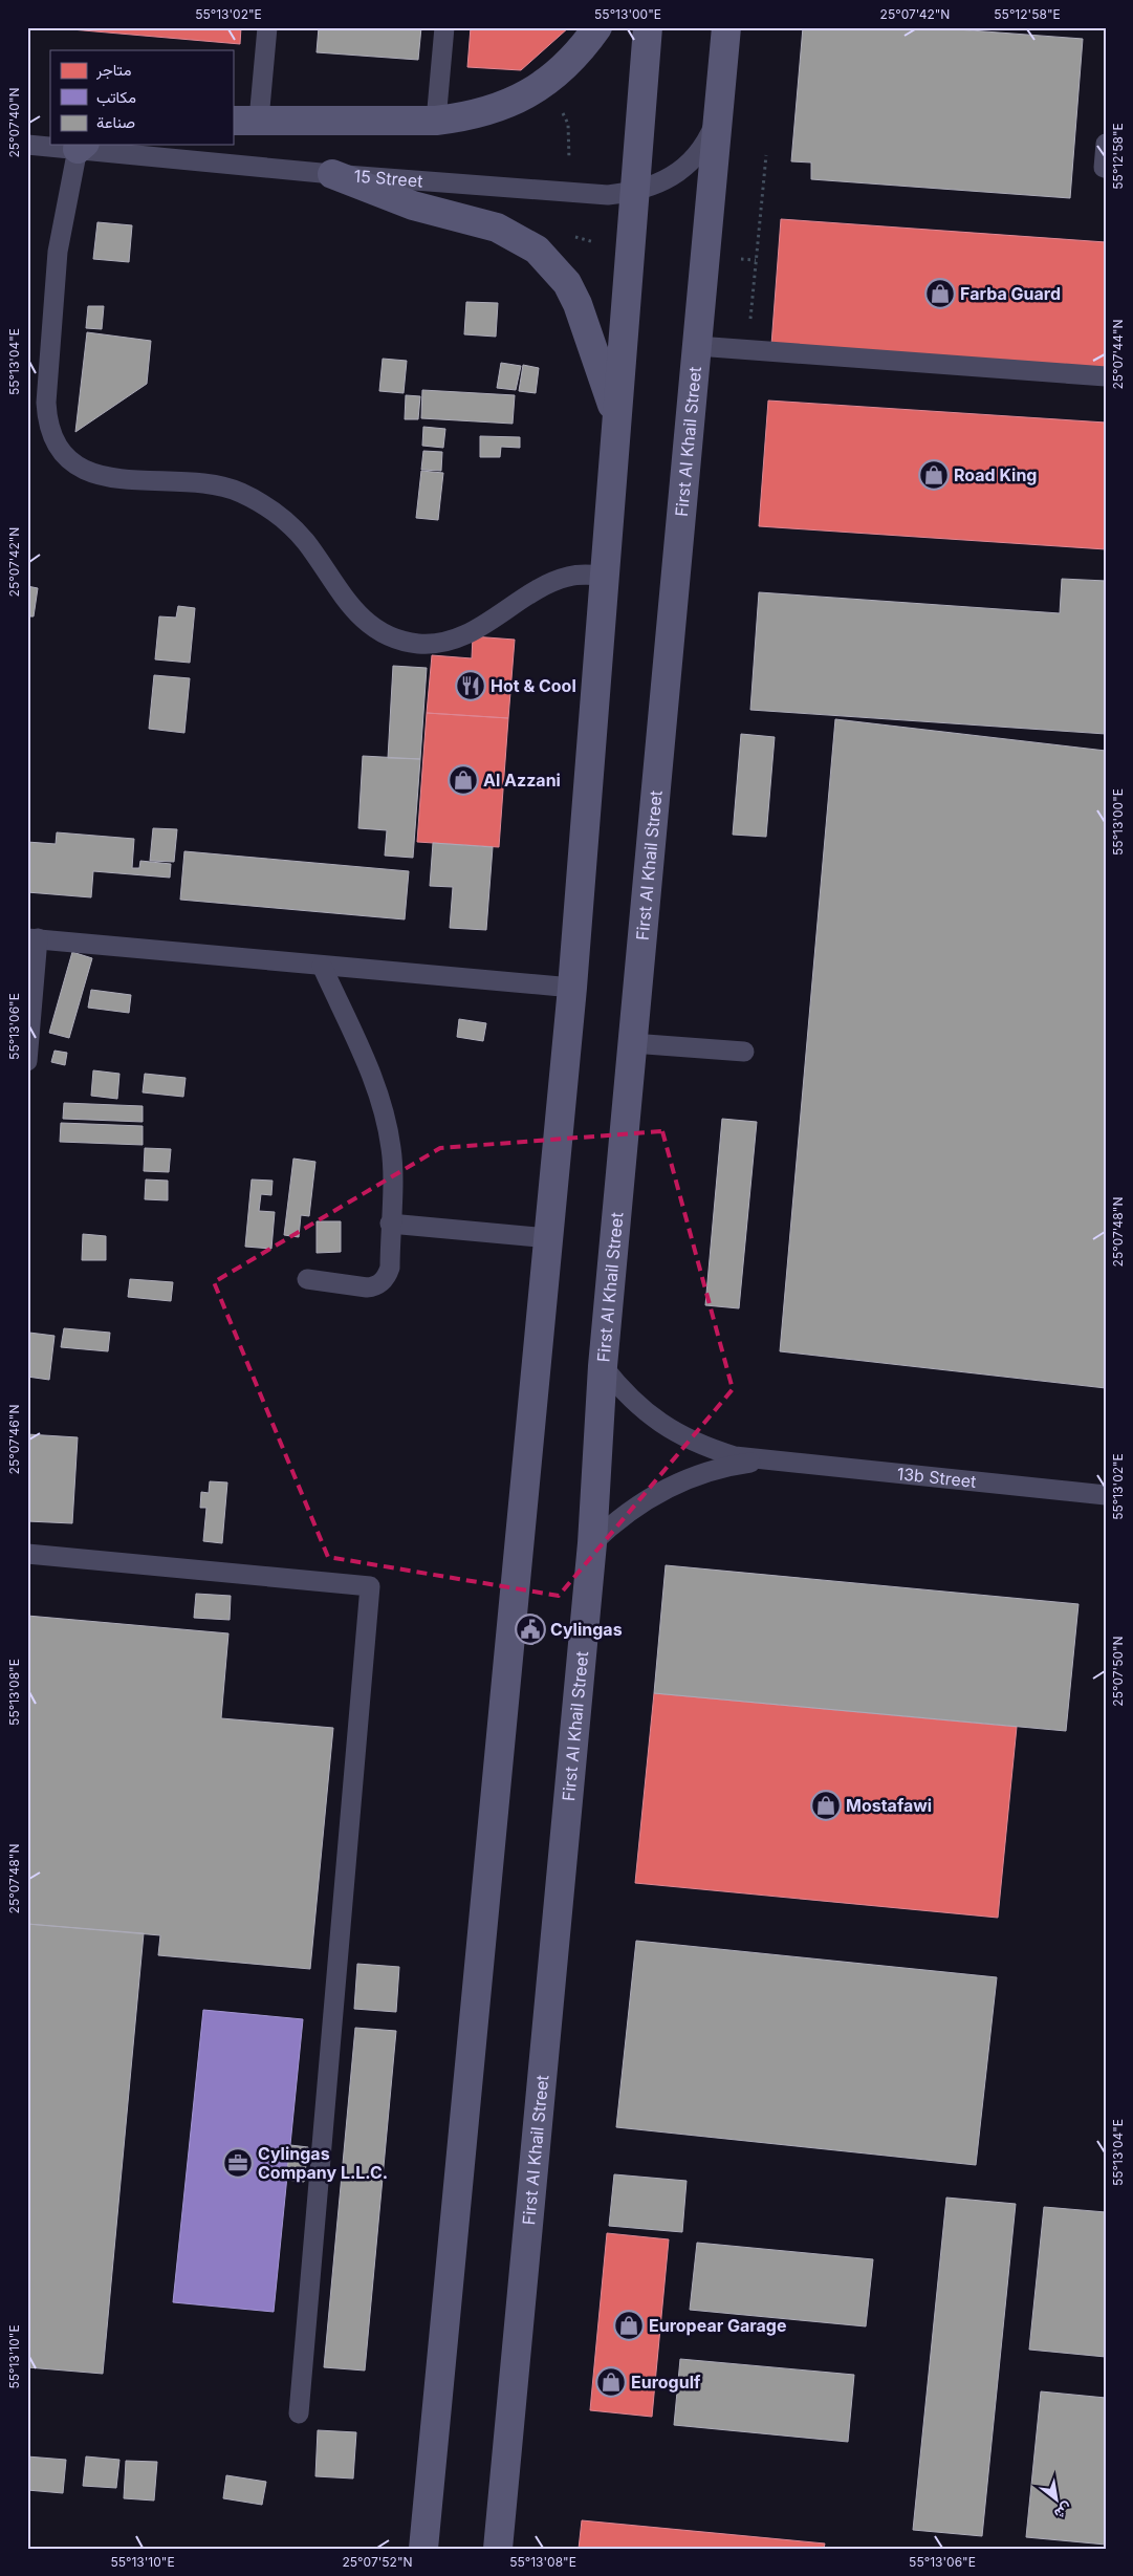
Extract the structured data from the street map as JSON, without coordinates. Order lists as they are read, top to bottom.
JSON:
{
  "streets": {
    "main road": ["First Al Khail Street"],
    "lane": ["15 Street", "13b Street"]
  },
  "crossings": [
    ["15 Street", "First Al Khail Street"],
    ["First Al Khail Street", "13b Street"]
  ],
  "places": {
    "shop": [
      "Farba Guard",
      "Road King",
      "Al Azzani",
      "Mostafawi",
      "Europear Garage",
      "Eurogulf"
    ],
    "restaurant": ["Hot & Cool"],
    "public building": ["Cylingas"],
    "office": ["Cylingas Company L.L.C."]
  },
  "legend": ["متاجر", "مكاتب", "صناعة"],
  "north": "bottom right",
  "coordinates": [
    "55°13'02\"E",
    "55°13'00\"E",
    "25°07'42\"N",
    "55°12'58\"E",
    "25°07'40\"N",
    "25°07'44\"N",
    "55°13'04\"E",
    "55°13'06\"E",
    "25°07'48\"N",
    "25°07'46\"N",
    "25°07'50\"N",
    "55°13'08\"E",
    "55°13'10\"E",
    "25°07'52\"N"
  ]
}
